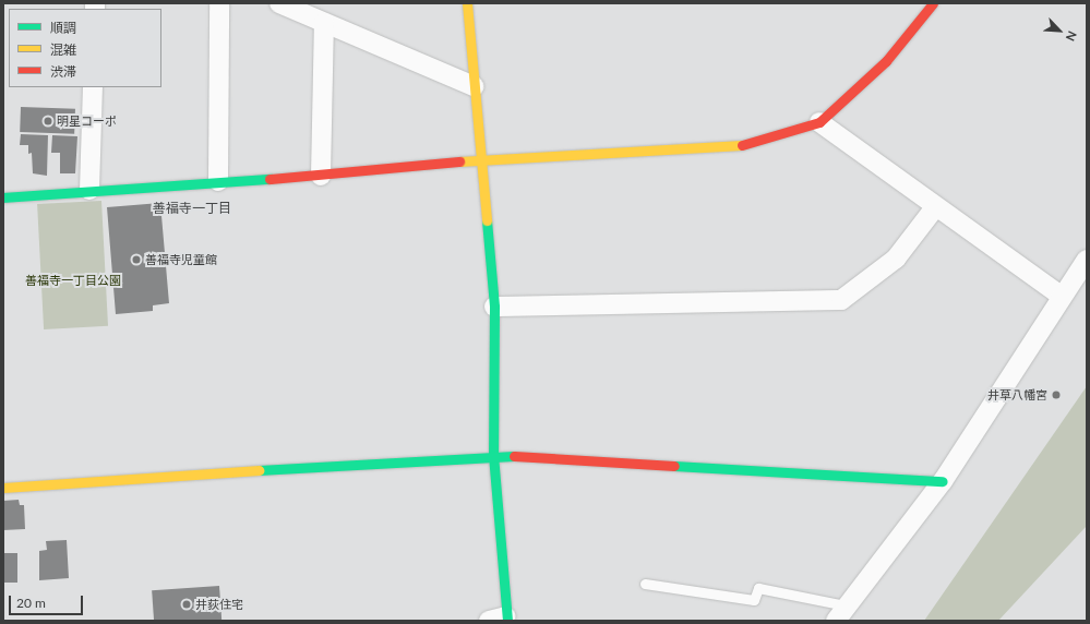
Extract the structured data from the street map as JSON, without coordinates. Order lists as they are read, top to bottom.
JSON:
{
  "districts": ["善福寺一丁目"],
  "parks": ["善福寺一丁目公園"],
  "places": [
    "明星コーポ",
    "善福寺児童館",
    "井草八幡宮",
    "井荻住宅"
  ],
  "legend": ["順調", "混雑", "渋滞"],
  "scale_bar": "20 m",
  "north": "bottom right"
}
